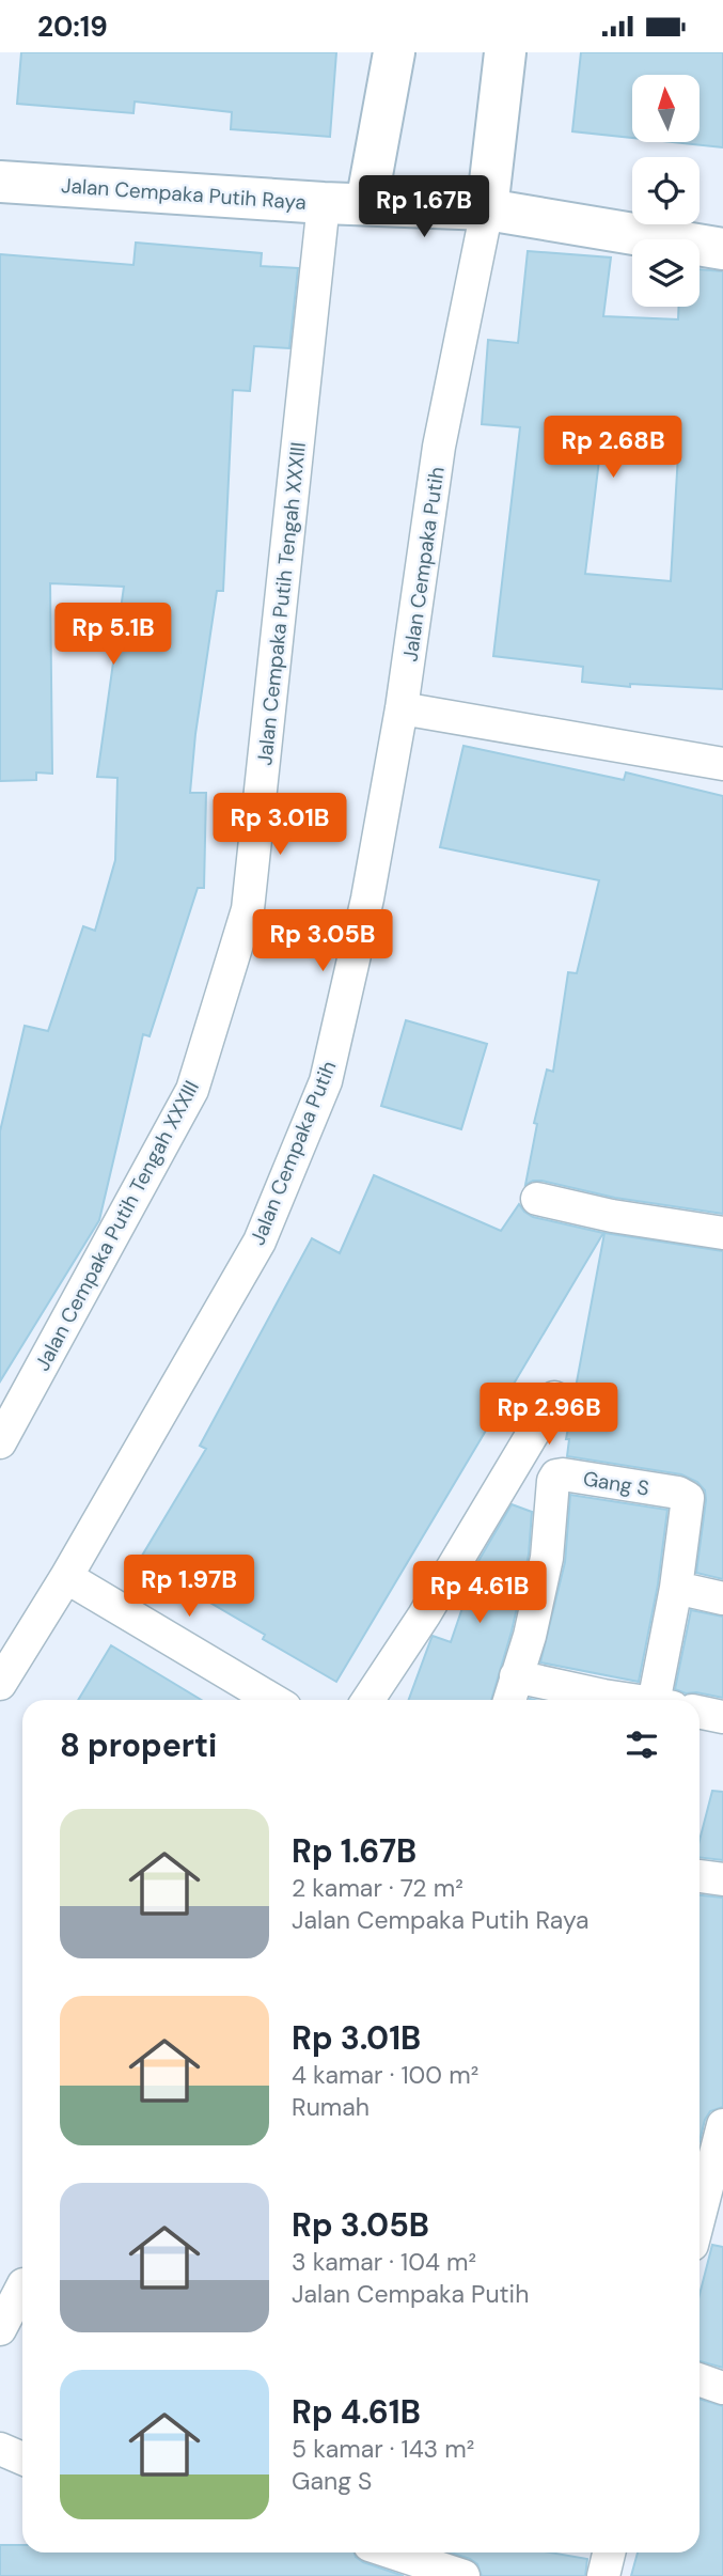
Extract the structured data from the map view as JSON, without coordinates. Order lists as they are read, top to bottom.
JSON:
{
  "streets": {
    "street": [
      "Jalan Cempaka Putih Raya",
      "Jalan Cempaka Putih",
      "Jalan Cempaka Putih Tengah XXXIII",
      "Gang S"
    ]
  },
  "crossings": [
    ["Jalan Cempaka Putih Raya", "Jalan Cempaka Putih"],
    ["Jalan Cempaka Putih Raya", "Jalan Cempaka Putih Tengah XXXIII"]
  ],
  "north": "top",
  "page": {
    "status": "20:19",
    "price": [
      "Rp 1.67B",
      "Rp 2.68B",
      "Rp 5.1B",
      "Rp 3.01B",
      "Rp 3.05B",
      "Rp 2.96B",
      "Rp 1.97B",
      "Rp 4.61B"
    ],
    "heading": "8 properti",
    "list": [
      {
        "name": "Rp 1.67B",
        "note": "2 kamar · 72 m² · Jalan Cempaka Putih Raya"
      },
      {
        "name": "Rp 3.01B",
        "note": "4 kamar · 100 m² · Rumah"
      },
      {
        "name": "Rp 3.05B",
        "note": "3 kamar · 104 m² · Jalan Cempaka Putih"
      },
      {
        "name": "Rp 4.61B",
        "note": "5 kamar · 143 m² · Gang S"
      }
    ]
  }
}
